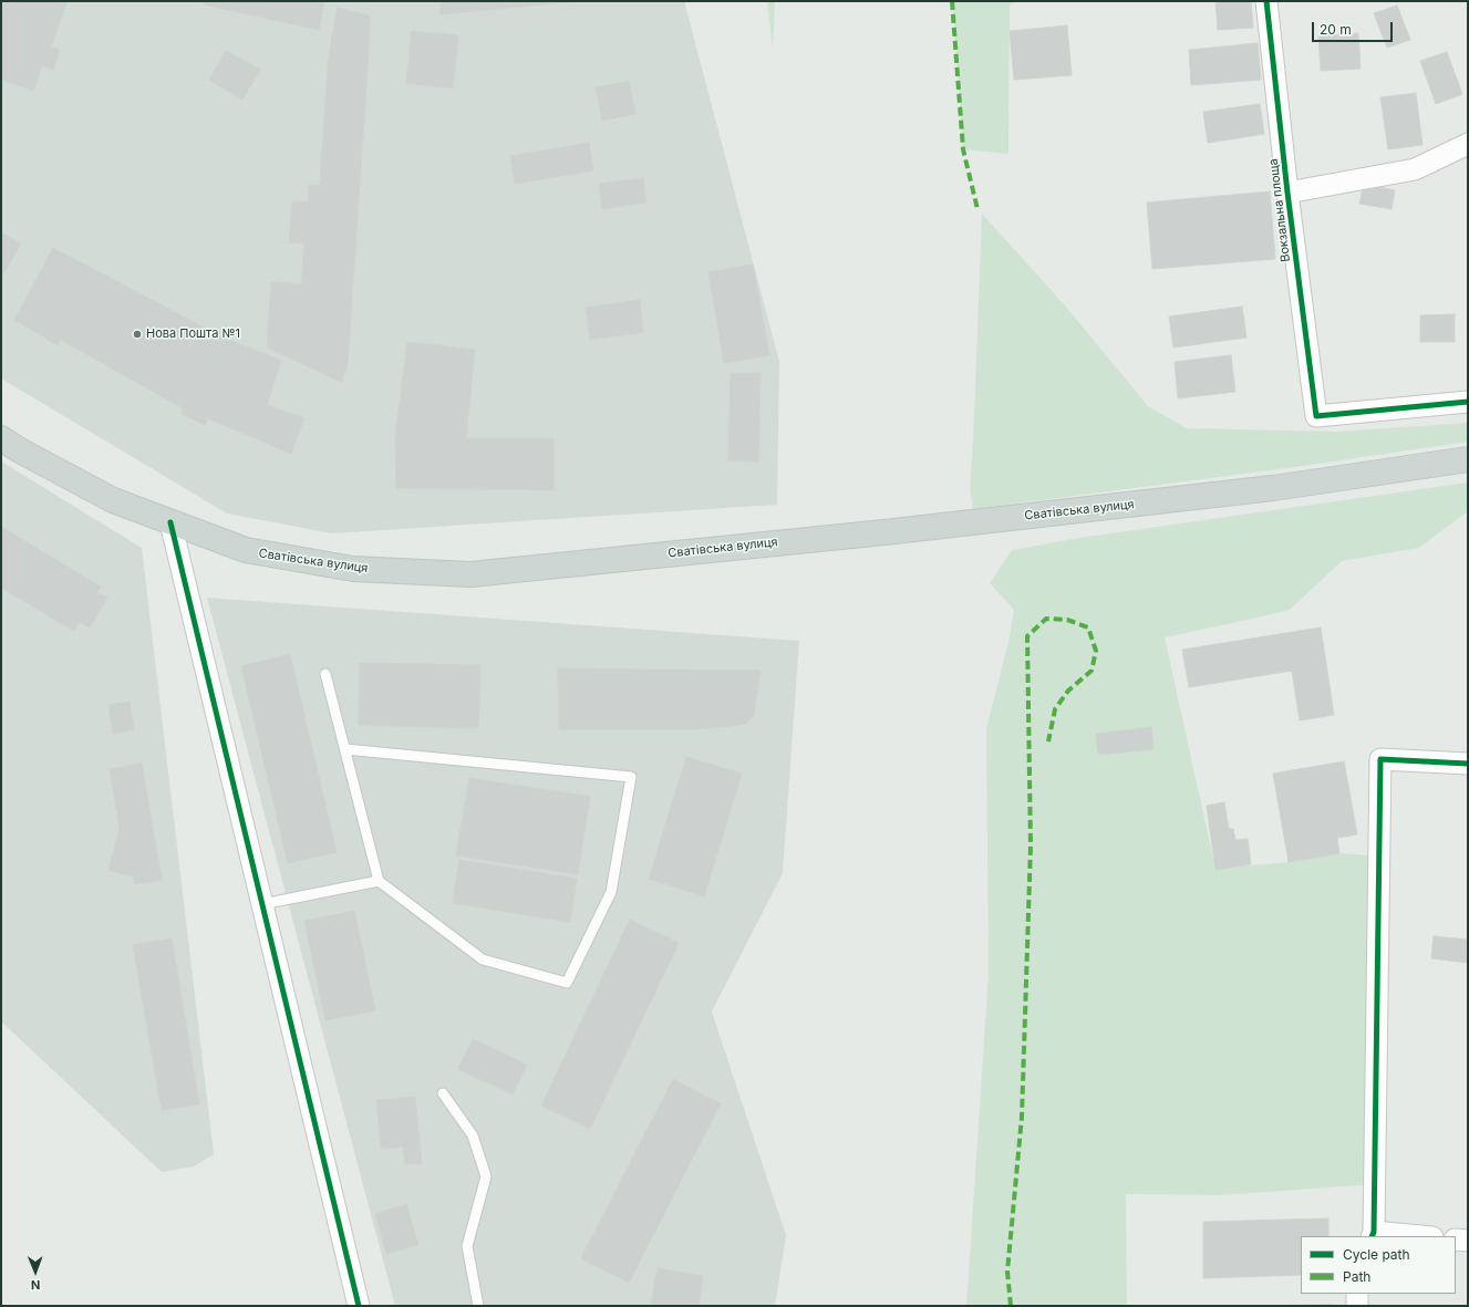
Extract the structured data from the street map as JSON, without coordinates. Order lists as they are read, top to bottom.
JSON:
{
  "streets": {
    "main road": ["Сватівська вулиця"],
    "street": ["Вокзальна площа"]
  },
  "places": ["Нова Пошта №1"],
  "legend": ["Cycle path", "Path"],
  "scale_bar": "20 m",
  "north": "bottom"
}
